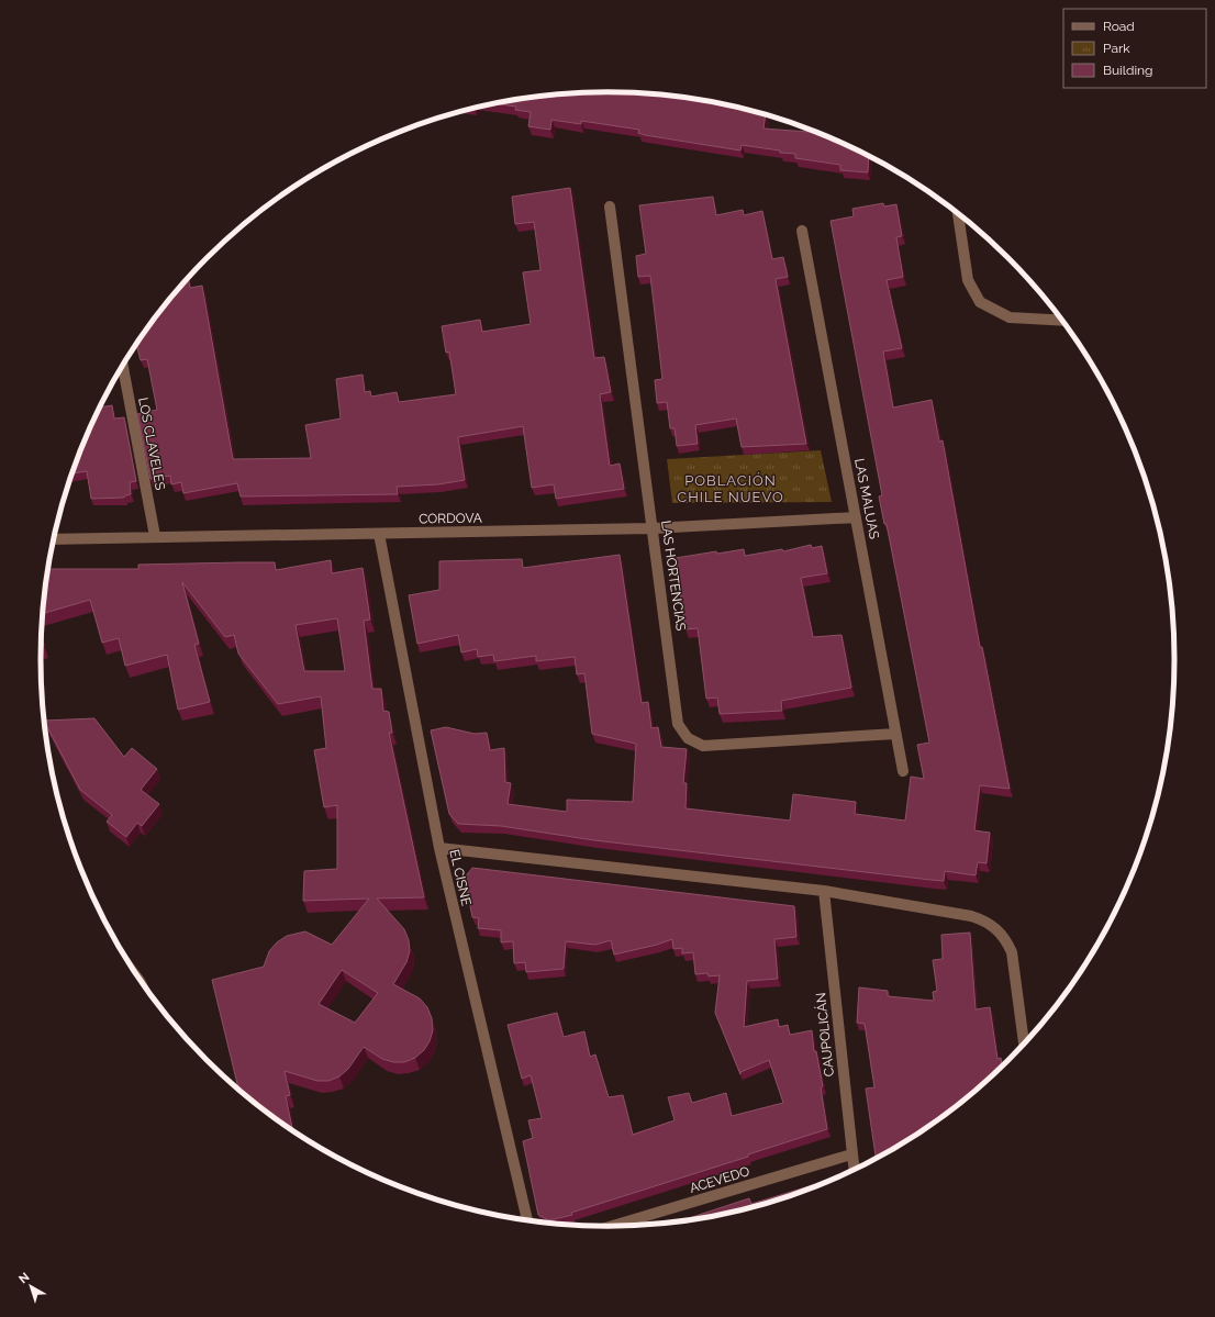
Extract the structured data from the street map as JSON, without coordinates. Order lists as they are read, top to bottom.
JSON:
{
  "streets": {
    "street": [
      "LOS CLAVELES",
      "LAS MALUAS",
      "CORDOVA",
      "LAS HORTENCIAS",
      "EL CISNE",
      "CAUPOLICÁN",
      "ACEVEDO"
    ]
  },
  "crossings": [
    ["LOS CLAVELES", "CORDOVA"],
    ["LAS MALUAS", "CORDOVA"],
    ["LAS MALUAS", "LAS HORTENCIAS"],
    ["CORDOVA", "LAS HORTENCIAS"],
    ["CORDOVA", "EL CISNE"],
    ["CAUPOLICÁN", "ACEVEDO"]
  ],
  "districts": ["POBLACIÓN CHILE NUEVO"],
  "legend": ["Road", "Park", "Building"],
  "north": "top left"
}
